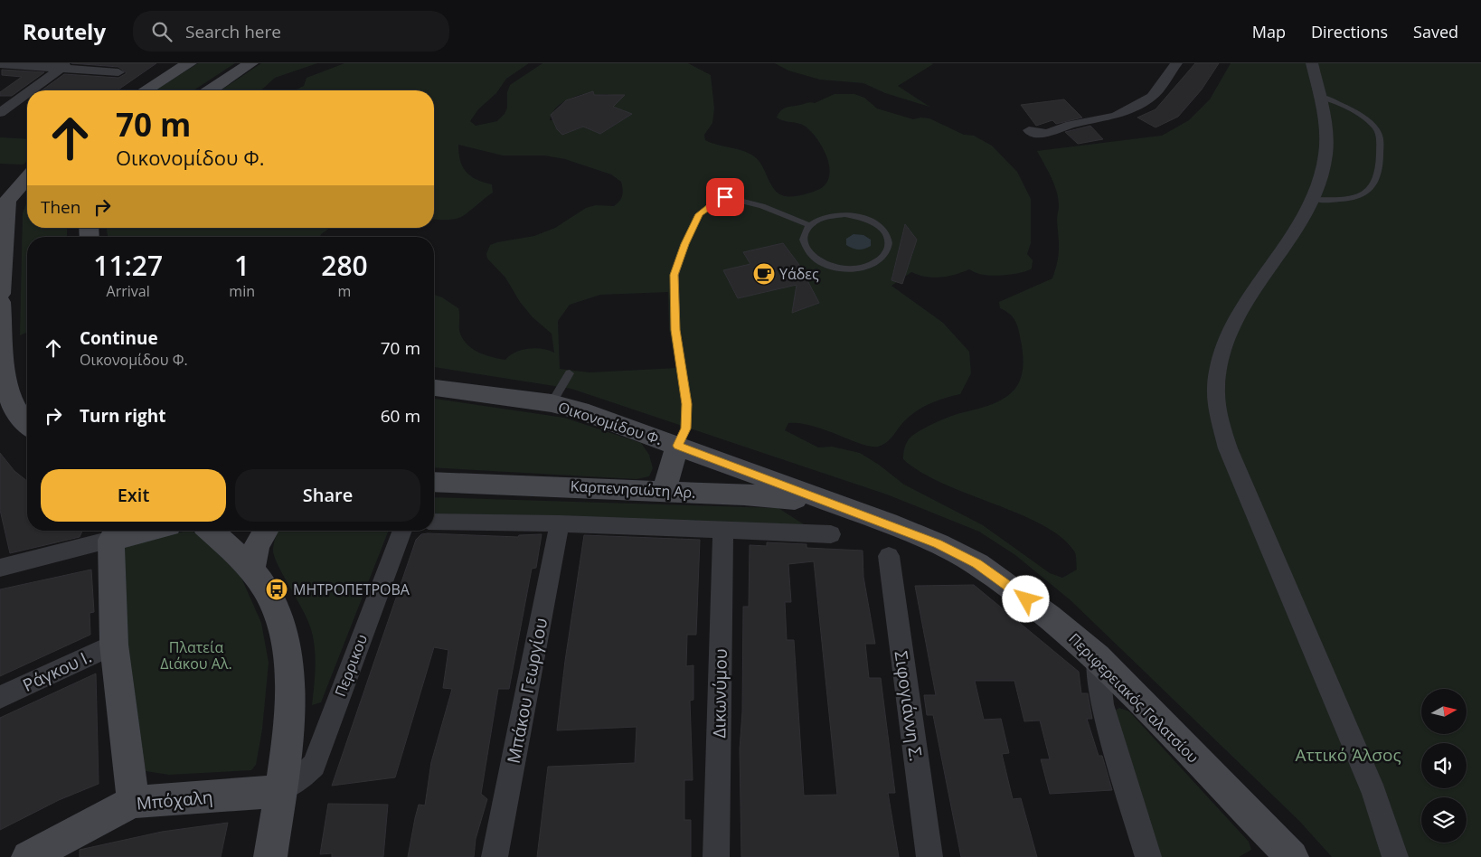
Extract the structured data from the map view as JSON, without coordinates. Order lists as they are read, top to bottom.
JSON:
{
  "streets": {
    "street": [
      "Οικονομίδου Φ.",
      "Καρπενησιώτη Αρ.",
      "Περρικου",
      "Ράγκου Ι.",
      "Μπάκου Γεωργίου",
      "Δικωνύμου",
      "Περιφερειακός Γαλατσίου",
      "Σιφογιάννη Σ.",
      "Μπόχαλη"
    ]
  },
  "crossings": [
    ["Οικονομίδου Φ.", "Καρπενησιώτη Αρ."],
    ["Οικονομίδου Φ.", "Περιφερειακός Γαλατσίου"],
    ["Καρπενησιώτη Αρ.", "Περιφερειακός Γαλατσίου"],
    ["Περρικου", "Μπόχαλη"]
  ],
  "parks": ["Πλατεία Διάκου Αλ.", "Αττικό Άλσος"],
  "places": {
    "cafe": ["Υάδες"],
    "bus stop": ["ΜΗΤΡΟΠΕΤΡΟΒΑ"]
  },
  "north": "right",
  "page": {
    "header": "Routely",
    "search": "Search here",
    "nav": ["Map", "Directions", "Saved"],
    "turn": ["70 m", "Οικονομίδου Φ."],
    "then": "Then",
    "eta": [
      "11:27",
      "Arrival",
      "1",
      "min",
      "280",
      "m"
    ],
    "list": [
      {
        "name": "Continue",
        "note": "Οικονομίδου Φ.",
        "value": "70 m"
      },
      {
        "name": "Turn right",
        "value": "60 m"
      }
    ],
    "buttons": ["Exit", "Share"]
  }
}
